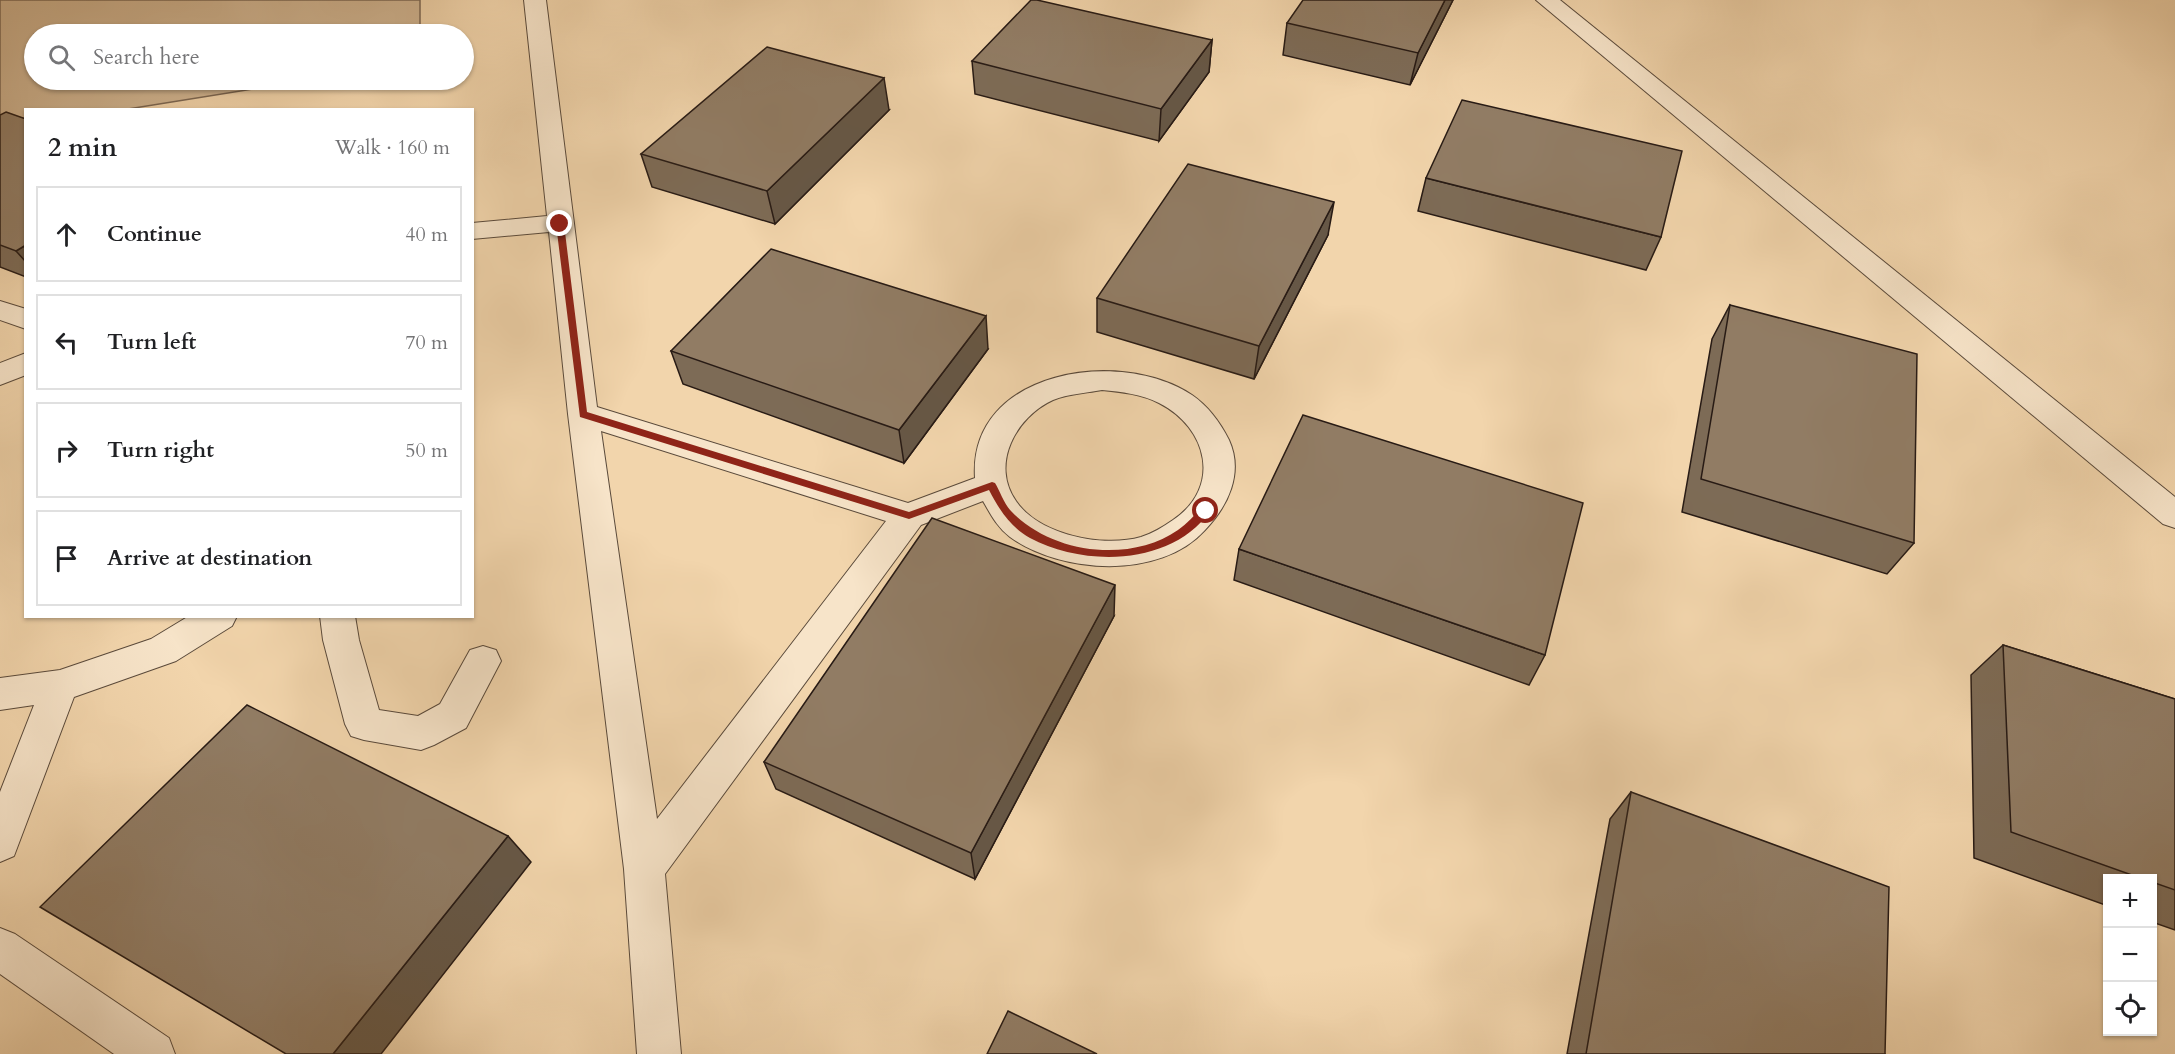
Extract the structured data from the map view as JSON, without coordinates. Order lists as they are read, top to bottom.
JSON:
{
  "page": {
    "search": "Search here",
    "heading": ["2 min", "Walk · 160 m"],
    "list": [
      ["Continue", "40 m"],
      ["Turn left", "70 m"],
      ["Turn right", "50 m"],
      "Arrive at destination"
    ],
    "map_buttons": ["+", "−"]
  }
}
